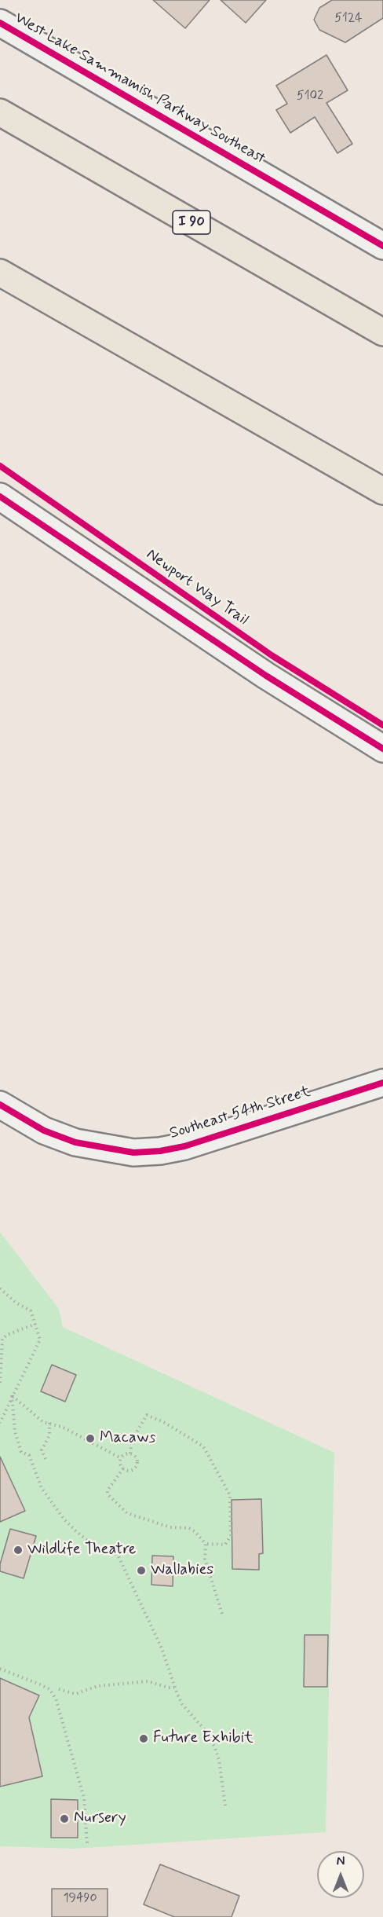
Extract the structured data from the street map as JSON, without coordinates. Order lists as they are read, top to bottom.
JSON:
{
  "streets": {
    "highway": ["I 90"],
    "street": ["West Lake Sammamish Parkway Southeast", "Southeast 54th Street"],
    "cycle path": ["Newport Way Trail"]
  },
  "places": [
    "Macaws",
    "Wildlife Theatre",
    "Wallabies",
    "Future Exhibit",
    "Nursery"
  ],
  "house_numbers": ["5124", "5102", "19490"],
  "north": "top"
}
